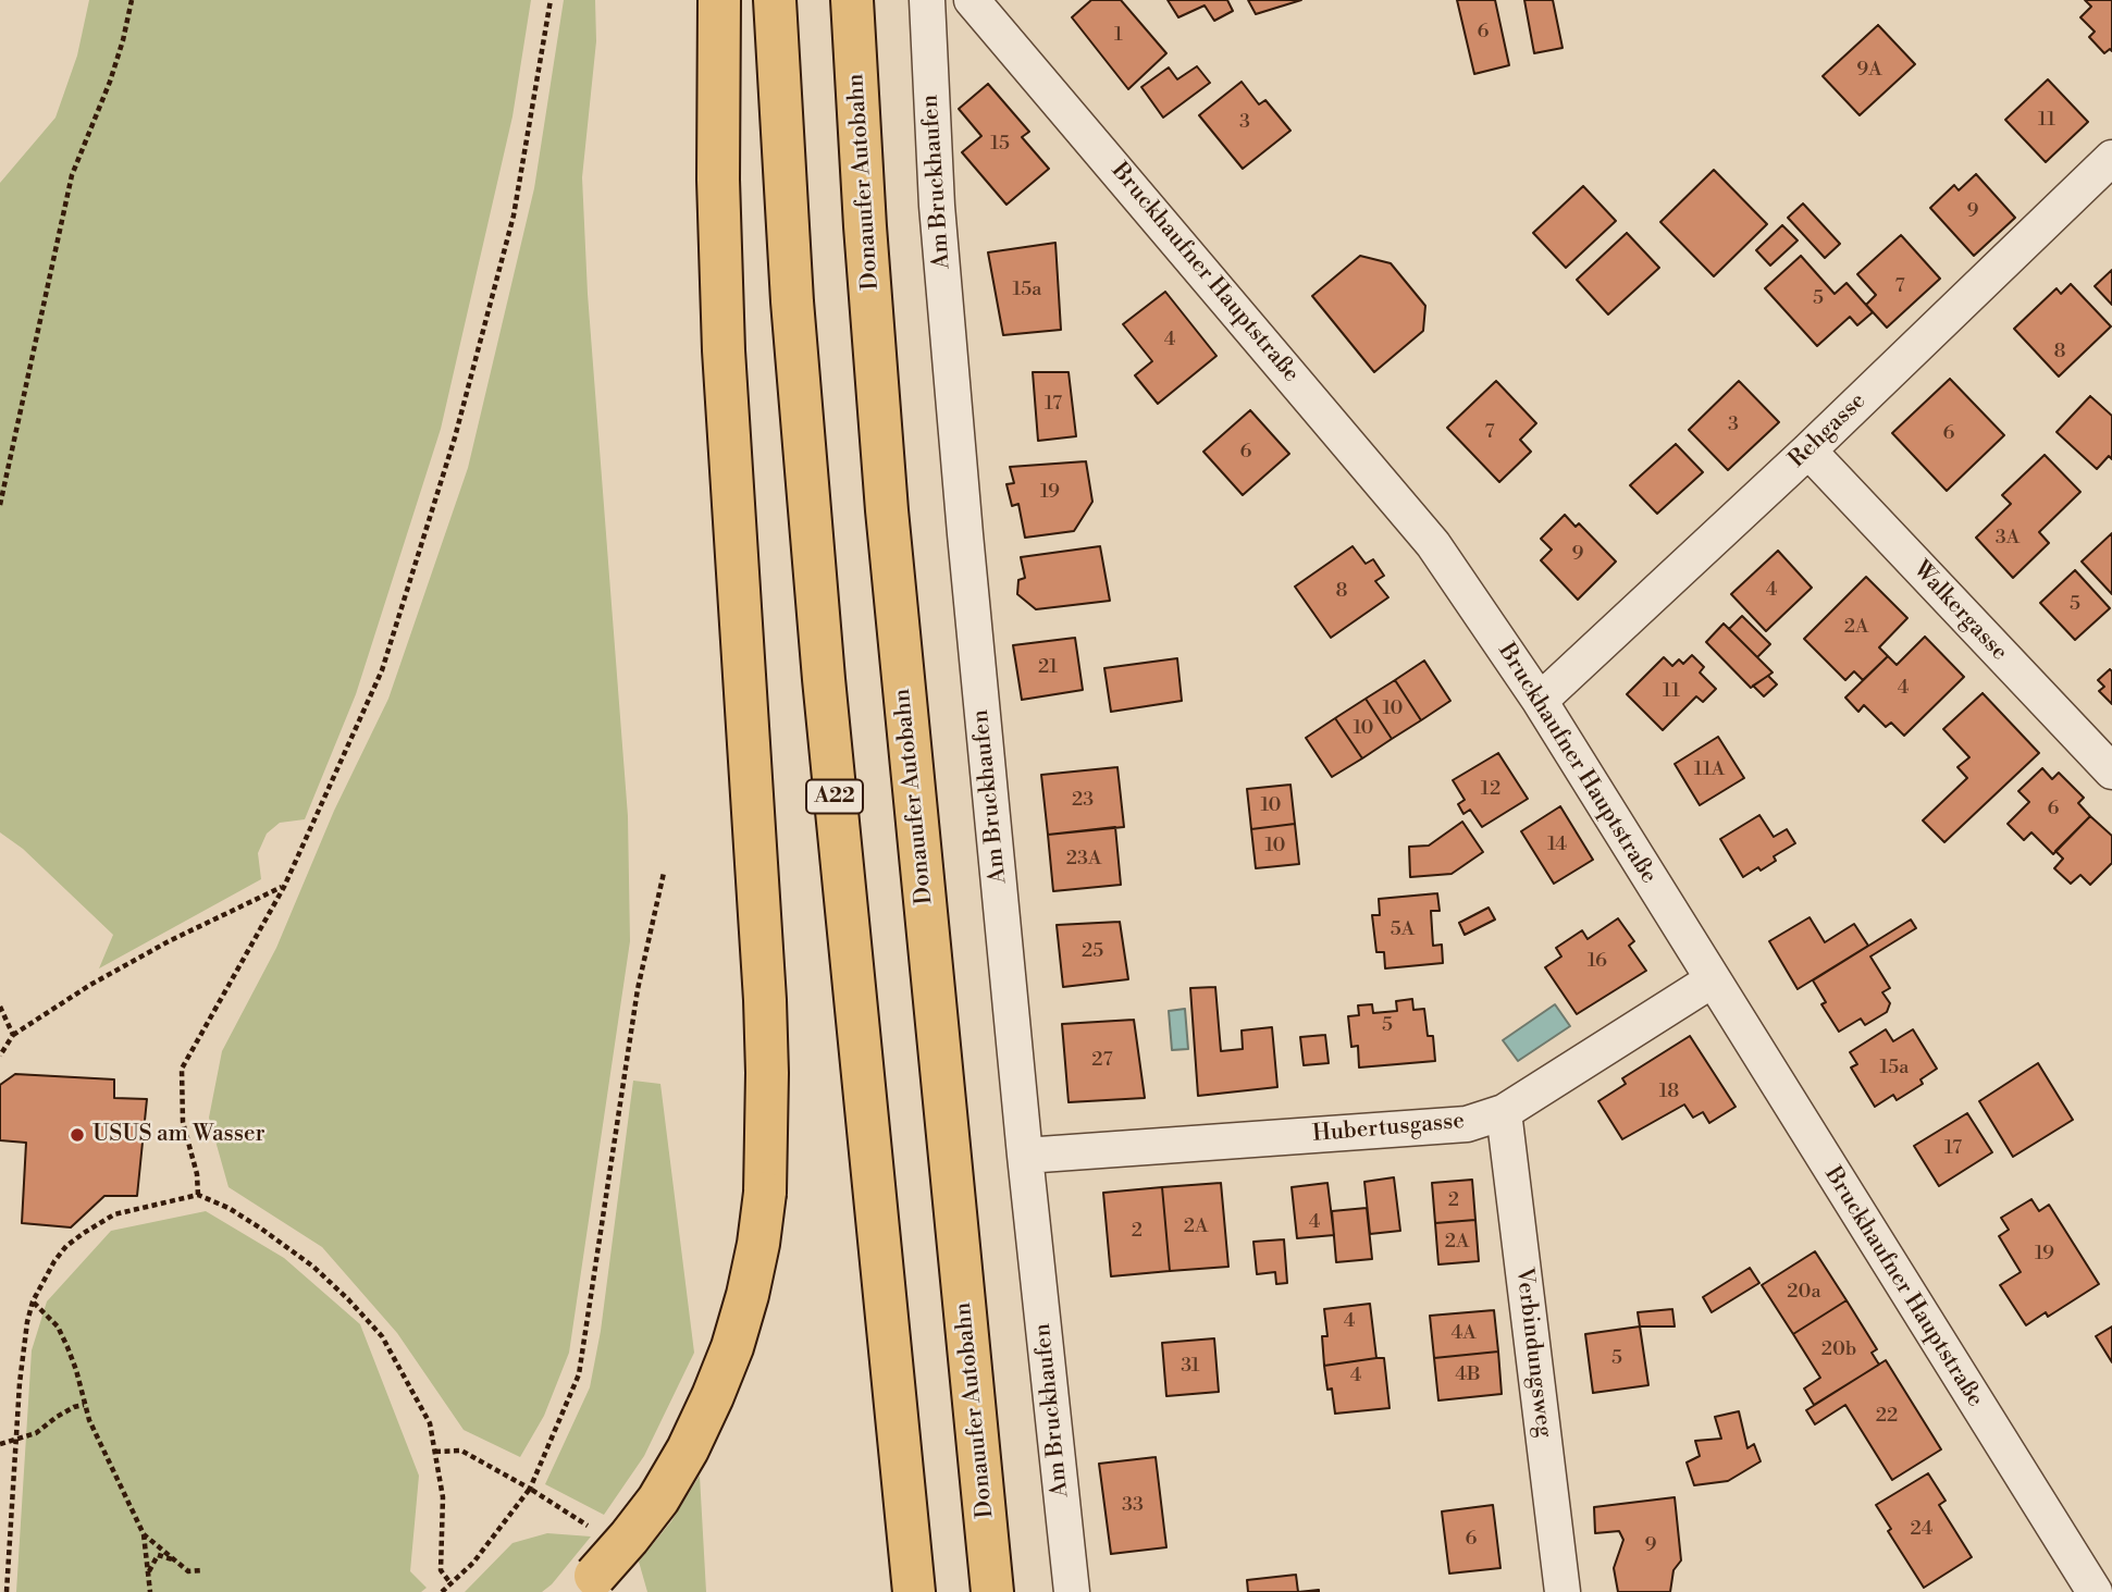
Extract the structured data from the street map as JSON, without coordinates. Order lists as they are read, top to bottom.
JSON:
{
  "streets": {
    "highway": ["Donauufer Autobahn", "A22"],
    "street": [
      "Am Bruckhaufen",
      "Bruckhaufner Hauptstraße",
      "Rehgasse",
      "Walkergasse",
      "Hubertusgasse",
      "Verbindungsweg"
    ]
  },
  "crossings": [
    ["Am Bruckhaufen", "Hubertusgasse"],
    ["Bruckhaufner Hauptstraße", "Rehgasse"],
    ["Bruckhaufner Hauptstraße", "Hubertusgasse"],
    ["Rehgasse", "Walkergasse"],
    ["Hubertusgasse", "Verbindungsweg"]
  ],
  "places": ["USUS am Wasser"],
  "house_numbers": [
    "6",
    "1",
    "9A",
    "11",
    "3",
    "15",
    "9",
    "7",
    "15a",
    "5",
    "4",
    "8",
    "17",
    "3",
    "7",
    "6",
    "6",
    "19",
    "3A",
    "9",
    "4",
    "8",
    "5",
    "2A",
    "21",
    "4",
    "11",
    "10",
    "10",
    "11A",
    "12",
    "23",
    "10",
    "6",
    "14",
    "10",
    "23A",
    "5A",
    "25",
    "16",
    "5",
    "27",
    "15a",
    "18",
    "17",
    "2",
    "4",
    "2A",
    "2",
    "2A",
    "19",
    "20a",
    "4",
    "4A",
    "20b",
    "5",
    "31",
    "4B",
    "4",
    "22",
    "33",
    "24",
    "6",
    "9"
  ]
}
